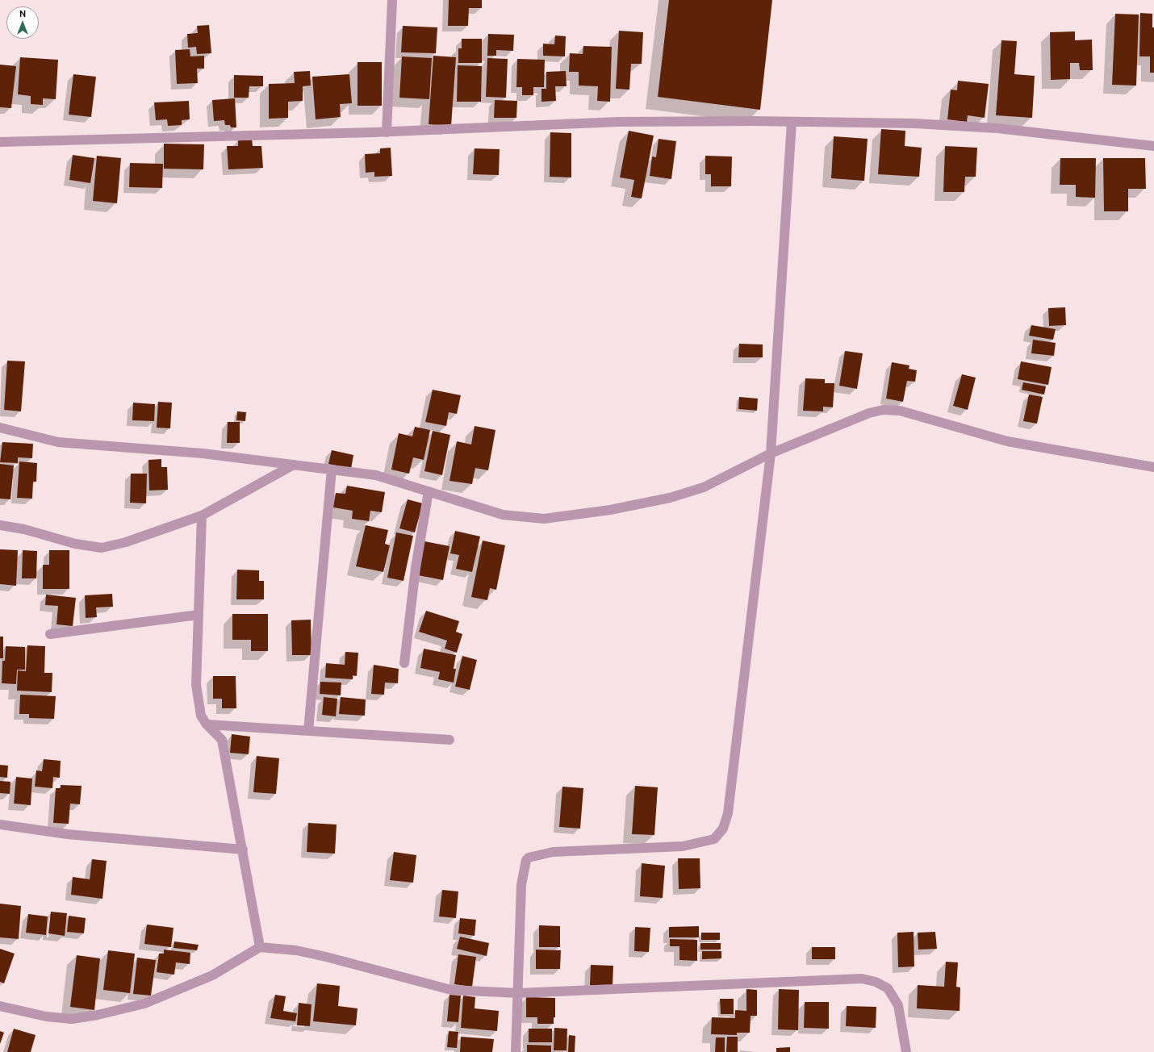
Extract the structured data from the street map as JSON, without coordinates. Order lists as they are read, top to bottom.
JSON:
{
  "north": "top"
}
